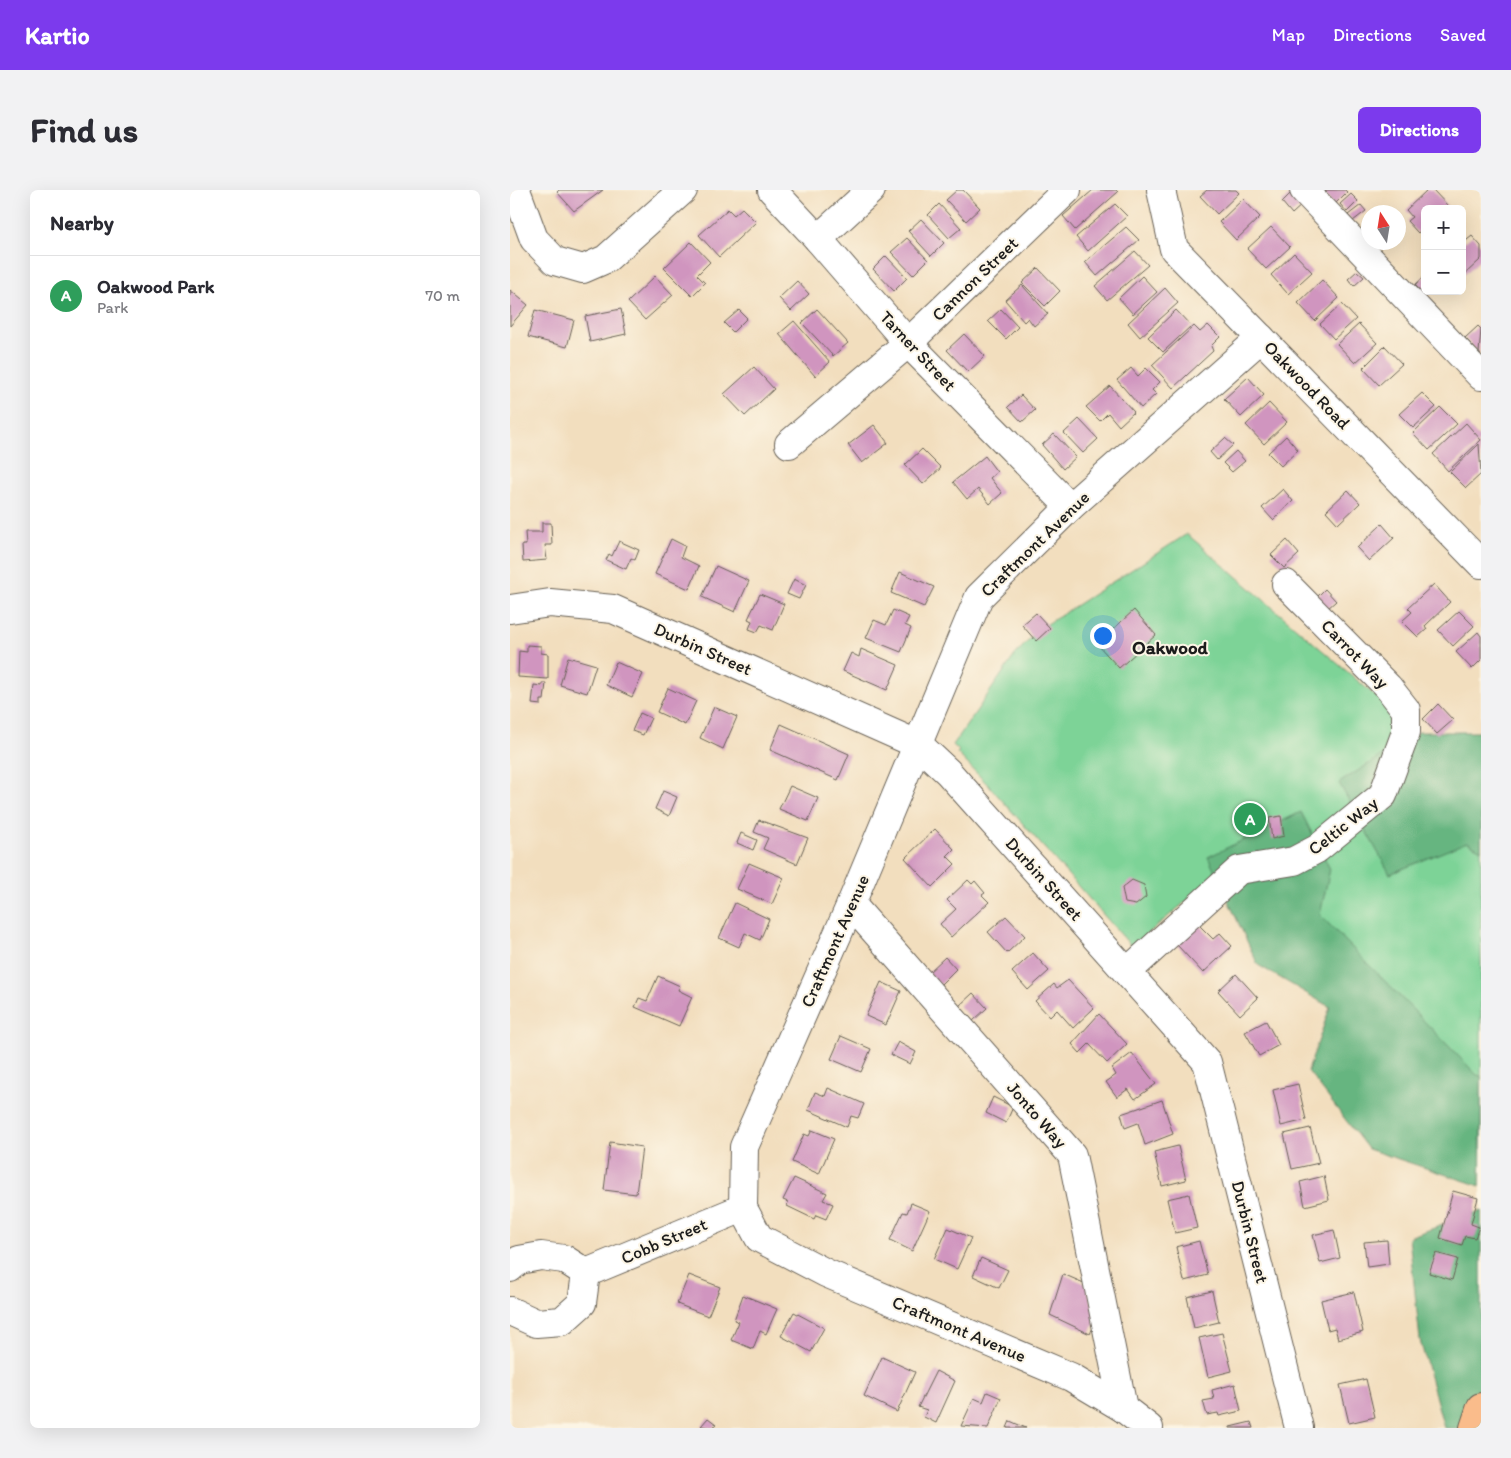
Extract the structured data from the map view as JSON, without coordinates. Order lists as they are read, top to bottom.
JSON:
{
  "streets": {
    "street": [
      "Cannon Street",
      "Tarner Street",
      "Oakwood Road",
      "Craftmont Avenue",
      "Durbin Street",
      "Carrot Way",
      "Celtic Way",
      "Jonto Way",
      "Cobb Street"
    ]
  },
  "crossings": [
    ["Cannon Street", "Tarner Street"],
    ["Tarner Street", "Craftmont Avenue"],
    ["Oakwood Road", "Craftmont Avenue"],
    ["Craftmont Avenue", "Durbin Street"],
    ["Craftmont Avenue", "Jonto Way"],
    ["Craftmont Avenue", "Cobb Street"],
    ["Durbin Street", "Celtic Way"],
    ["Carrot Way", "Celtic Way"]
  ],
  "districts": ["Oakwood"],
  "north": "top",
  "page": {
    "header": "Kartio",
    "nav": ["Map", "Directions", "Saved"],
    "buttons": "Directions",
    "title": "Find us",
    "heading": "Nearby",
    "map_buttons": ["+", "−"],
    "list": [
      {
        "mark": "A",
        "name": "Oakwood Park",
        "note": "Park",
        "value": "70 m"
      }
    ],
    "pins": "A"
  }
}
